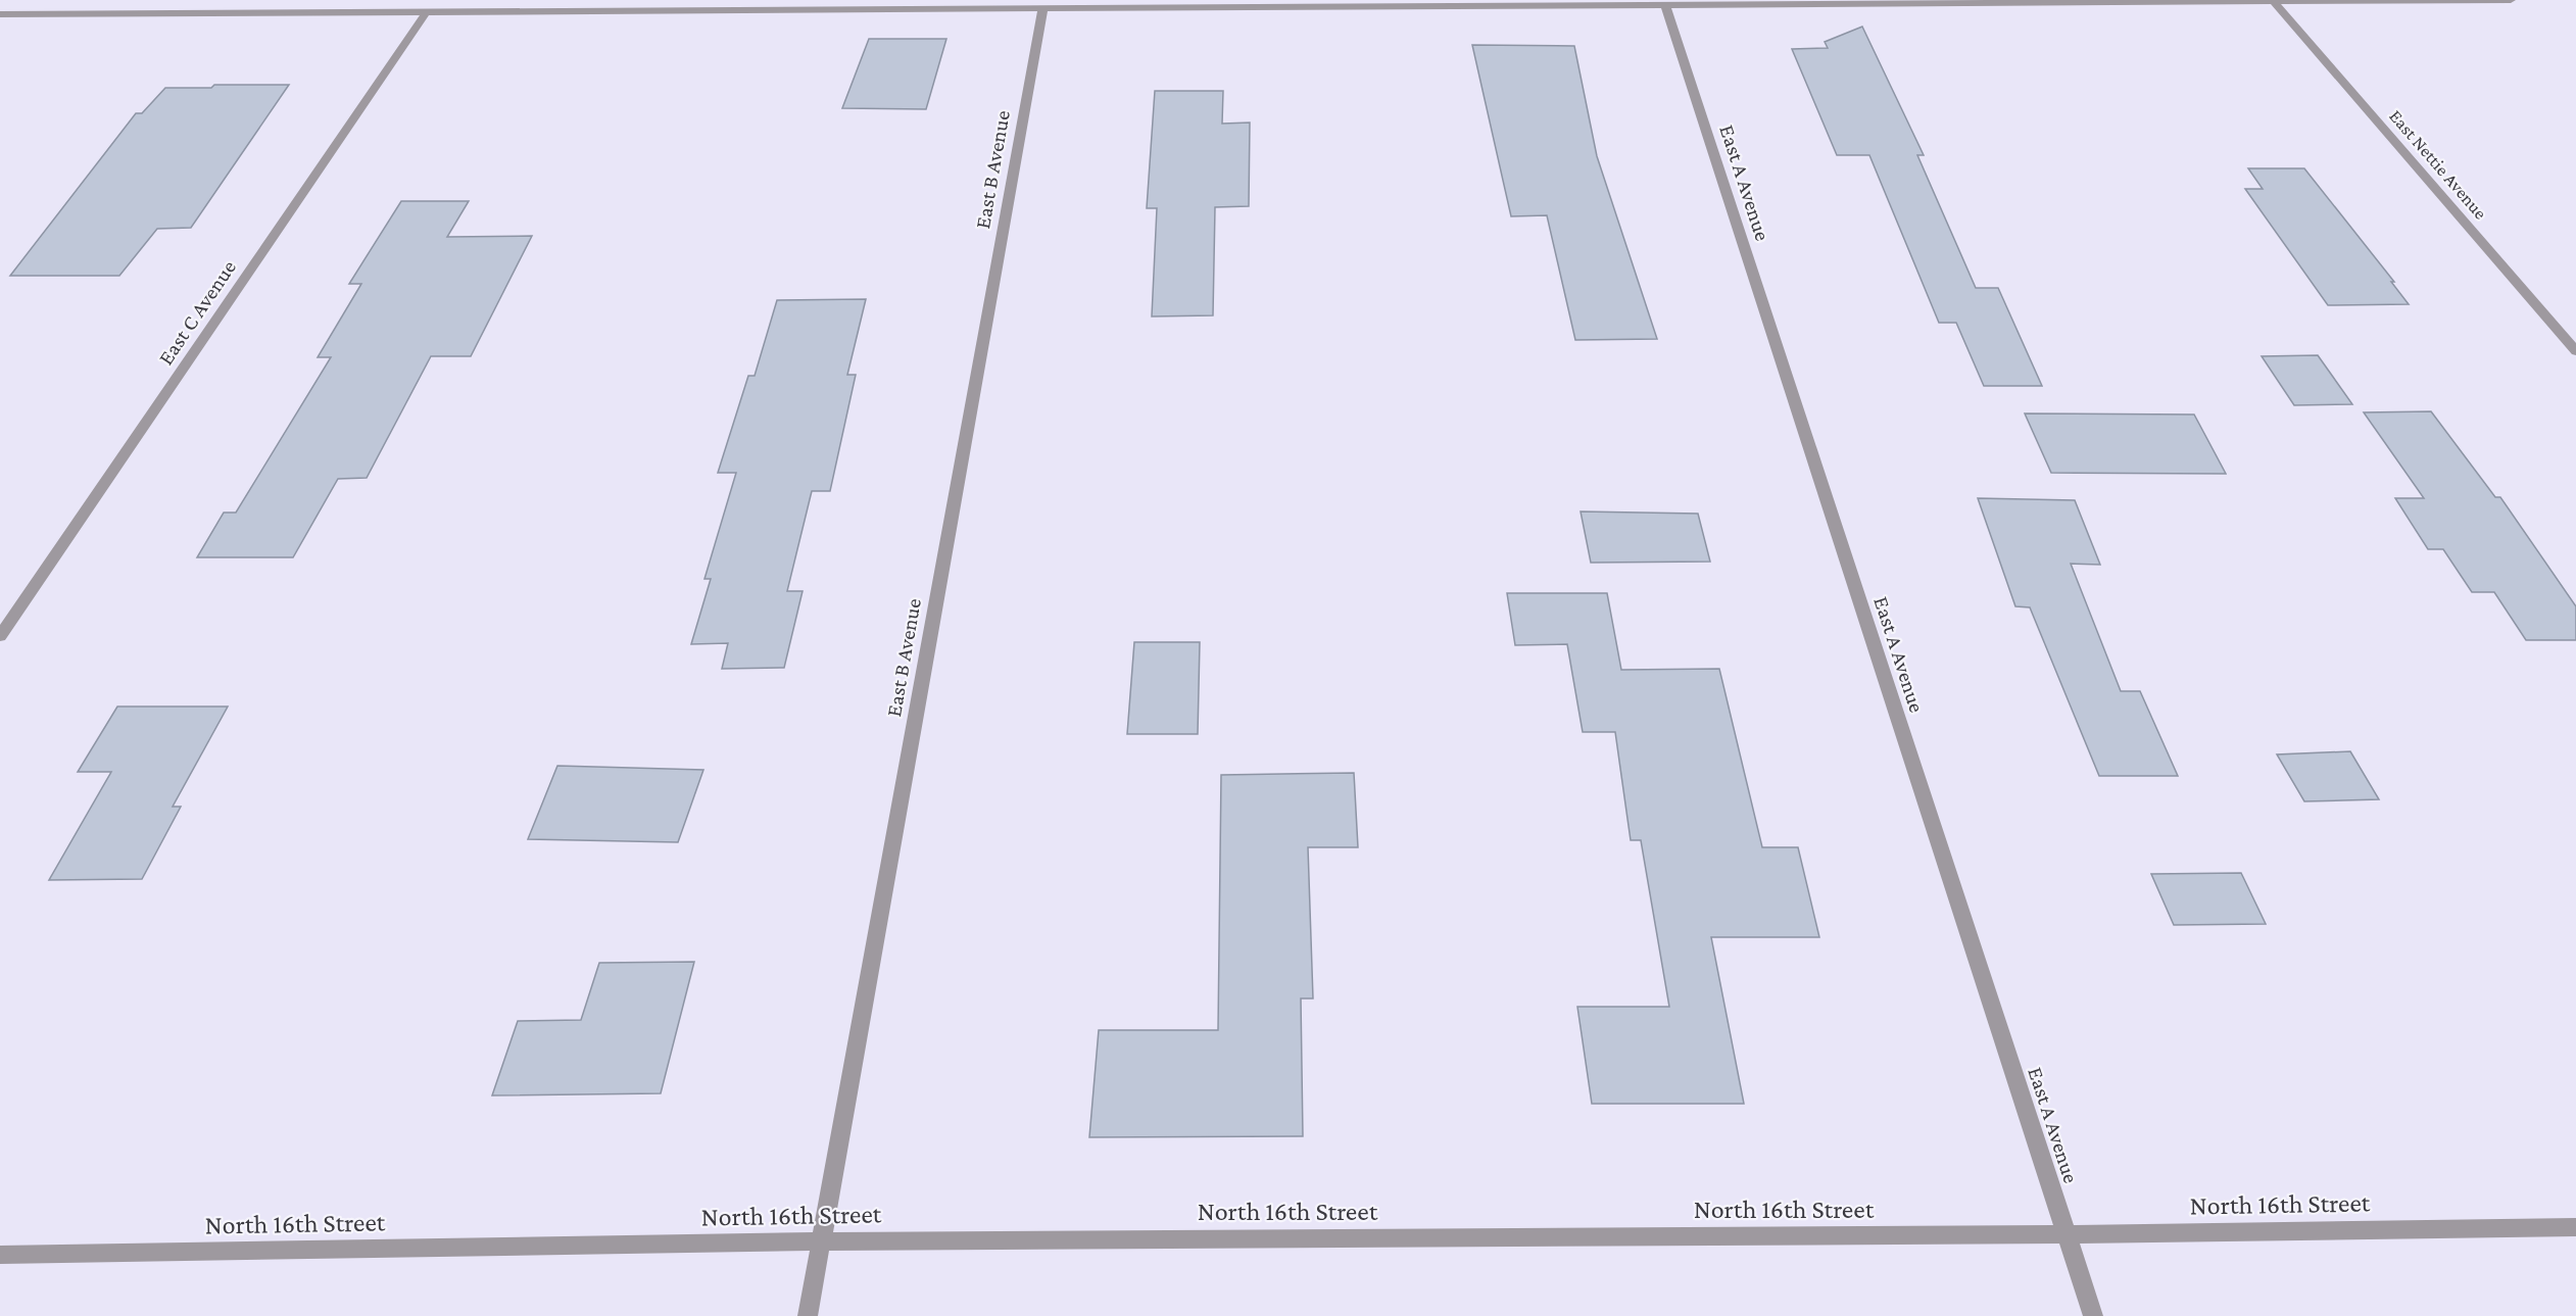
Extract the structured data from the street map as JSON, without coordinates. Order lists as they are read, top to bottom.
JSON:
{
  "streets": {
    "street": [
      "East Nettie Avenue",
      "East B Avenue",
      "East A Avenue",
      "East C Avenue",
      "North 16th Street"
    ]
  },
  "crossings": [
    ["East B Avenue", "North 16th Street"],
    ["East A Avenue", "North 16th Street"]
  ]
}
